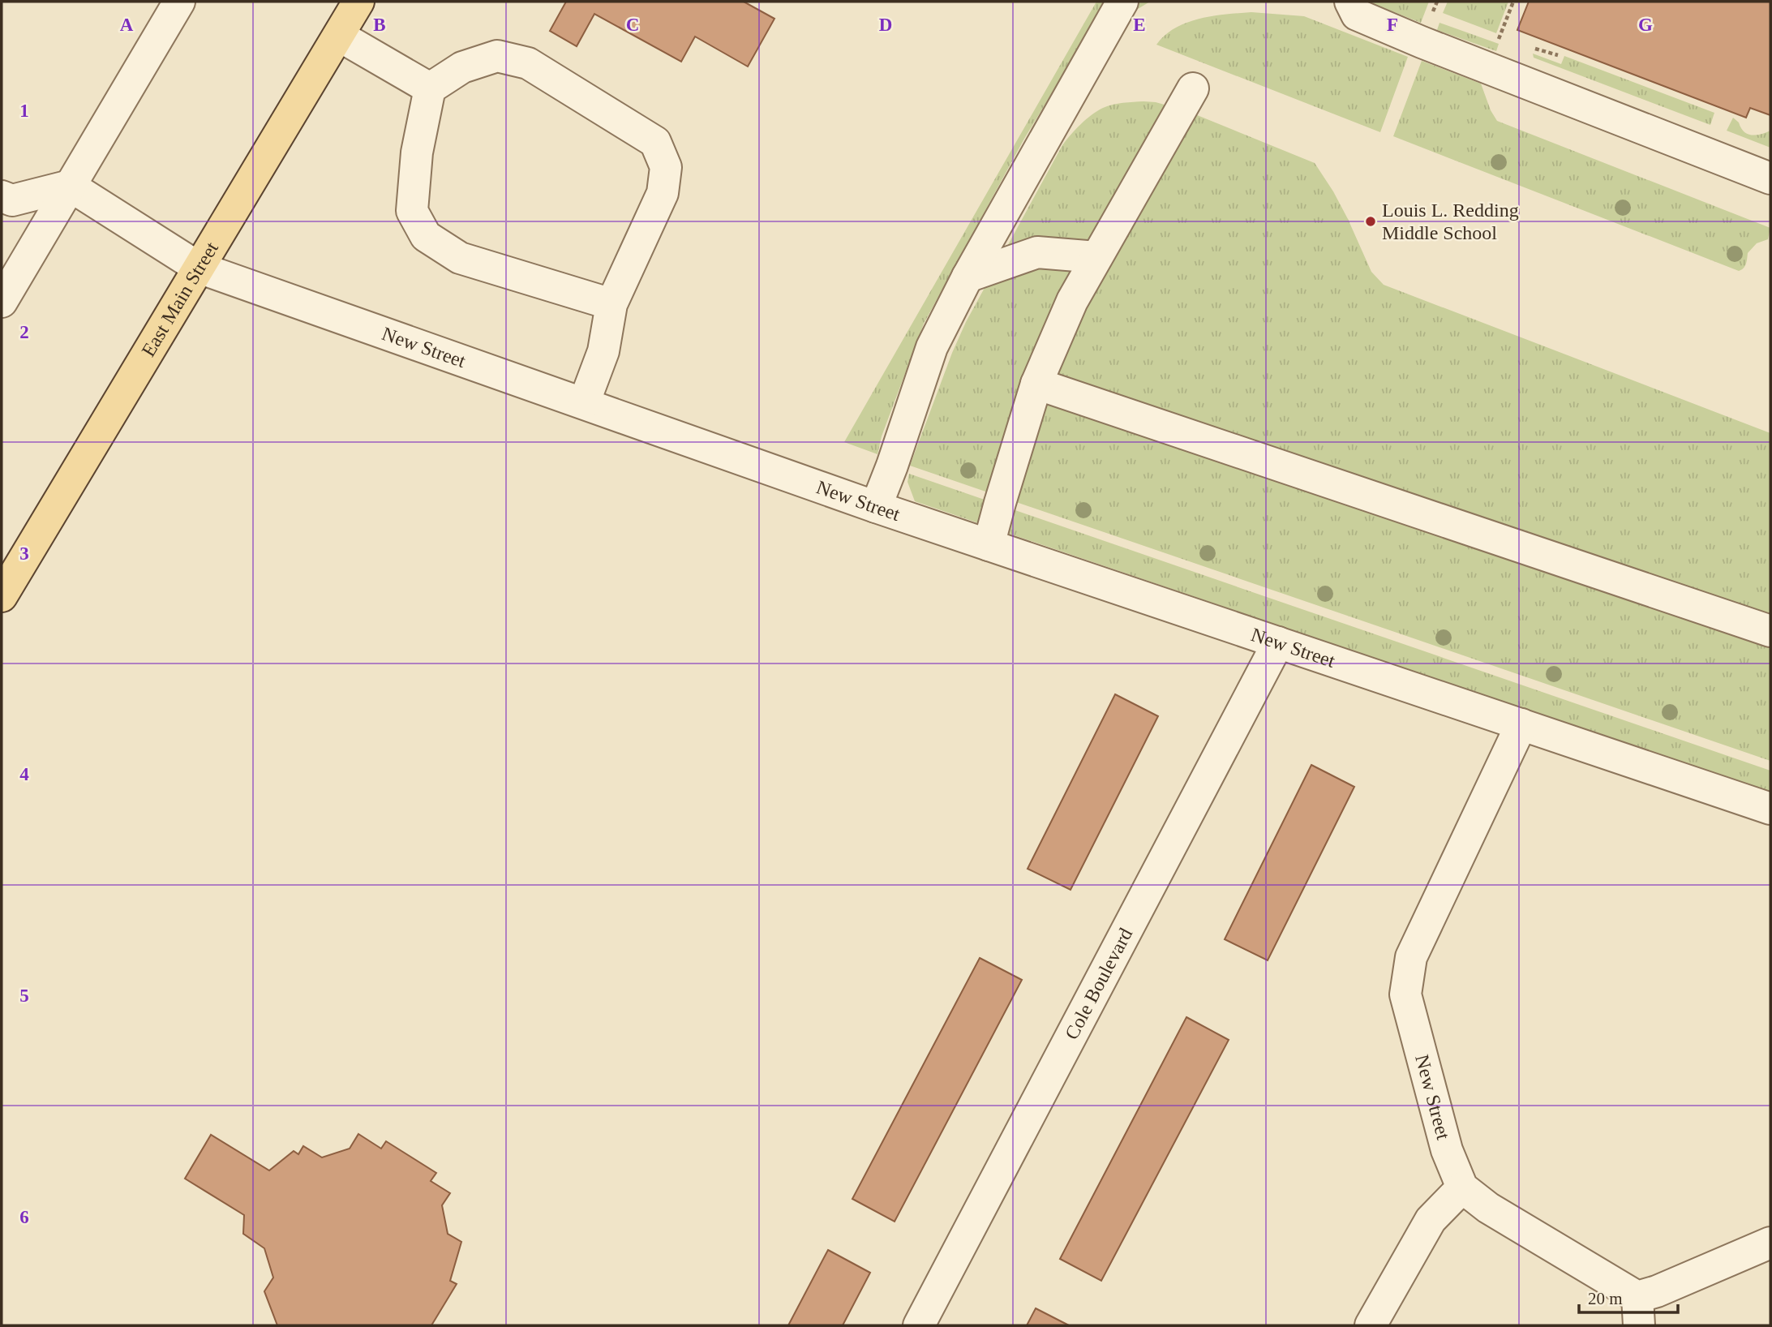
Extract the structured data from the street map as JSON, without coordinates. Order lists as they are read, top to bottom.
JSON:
{
  "streets": {
    "main road": ["East Main Street"],
    "street": ["New Street", "Cole Boulevard"]
  },
  "crossings": [
    ["East Main Street", "New Street"],
    ["New Street", "Cole Boulevard"]
  ],
  "places": ["Louis L. Redding Middle School"],
  "scale_bar": "20 m",
  "grid": {
    "columns": [
      "A",
      "B",
      "C",
      "D",
      "E",
      "F",
      "G"
    ],
    "rows": [
      "1",
      "2",
      "3",
      "4",
      "5",
      "6"
    ]
  }
}
